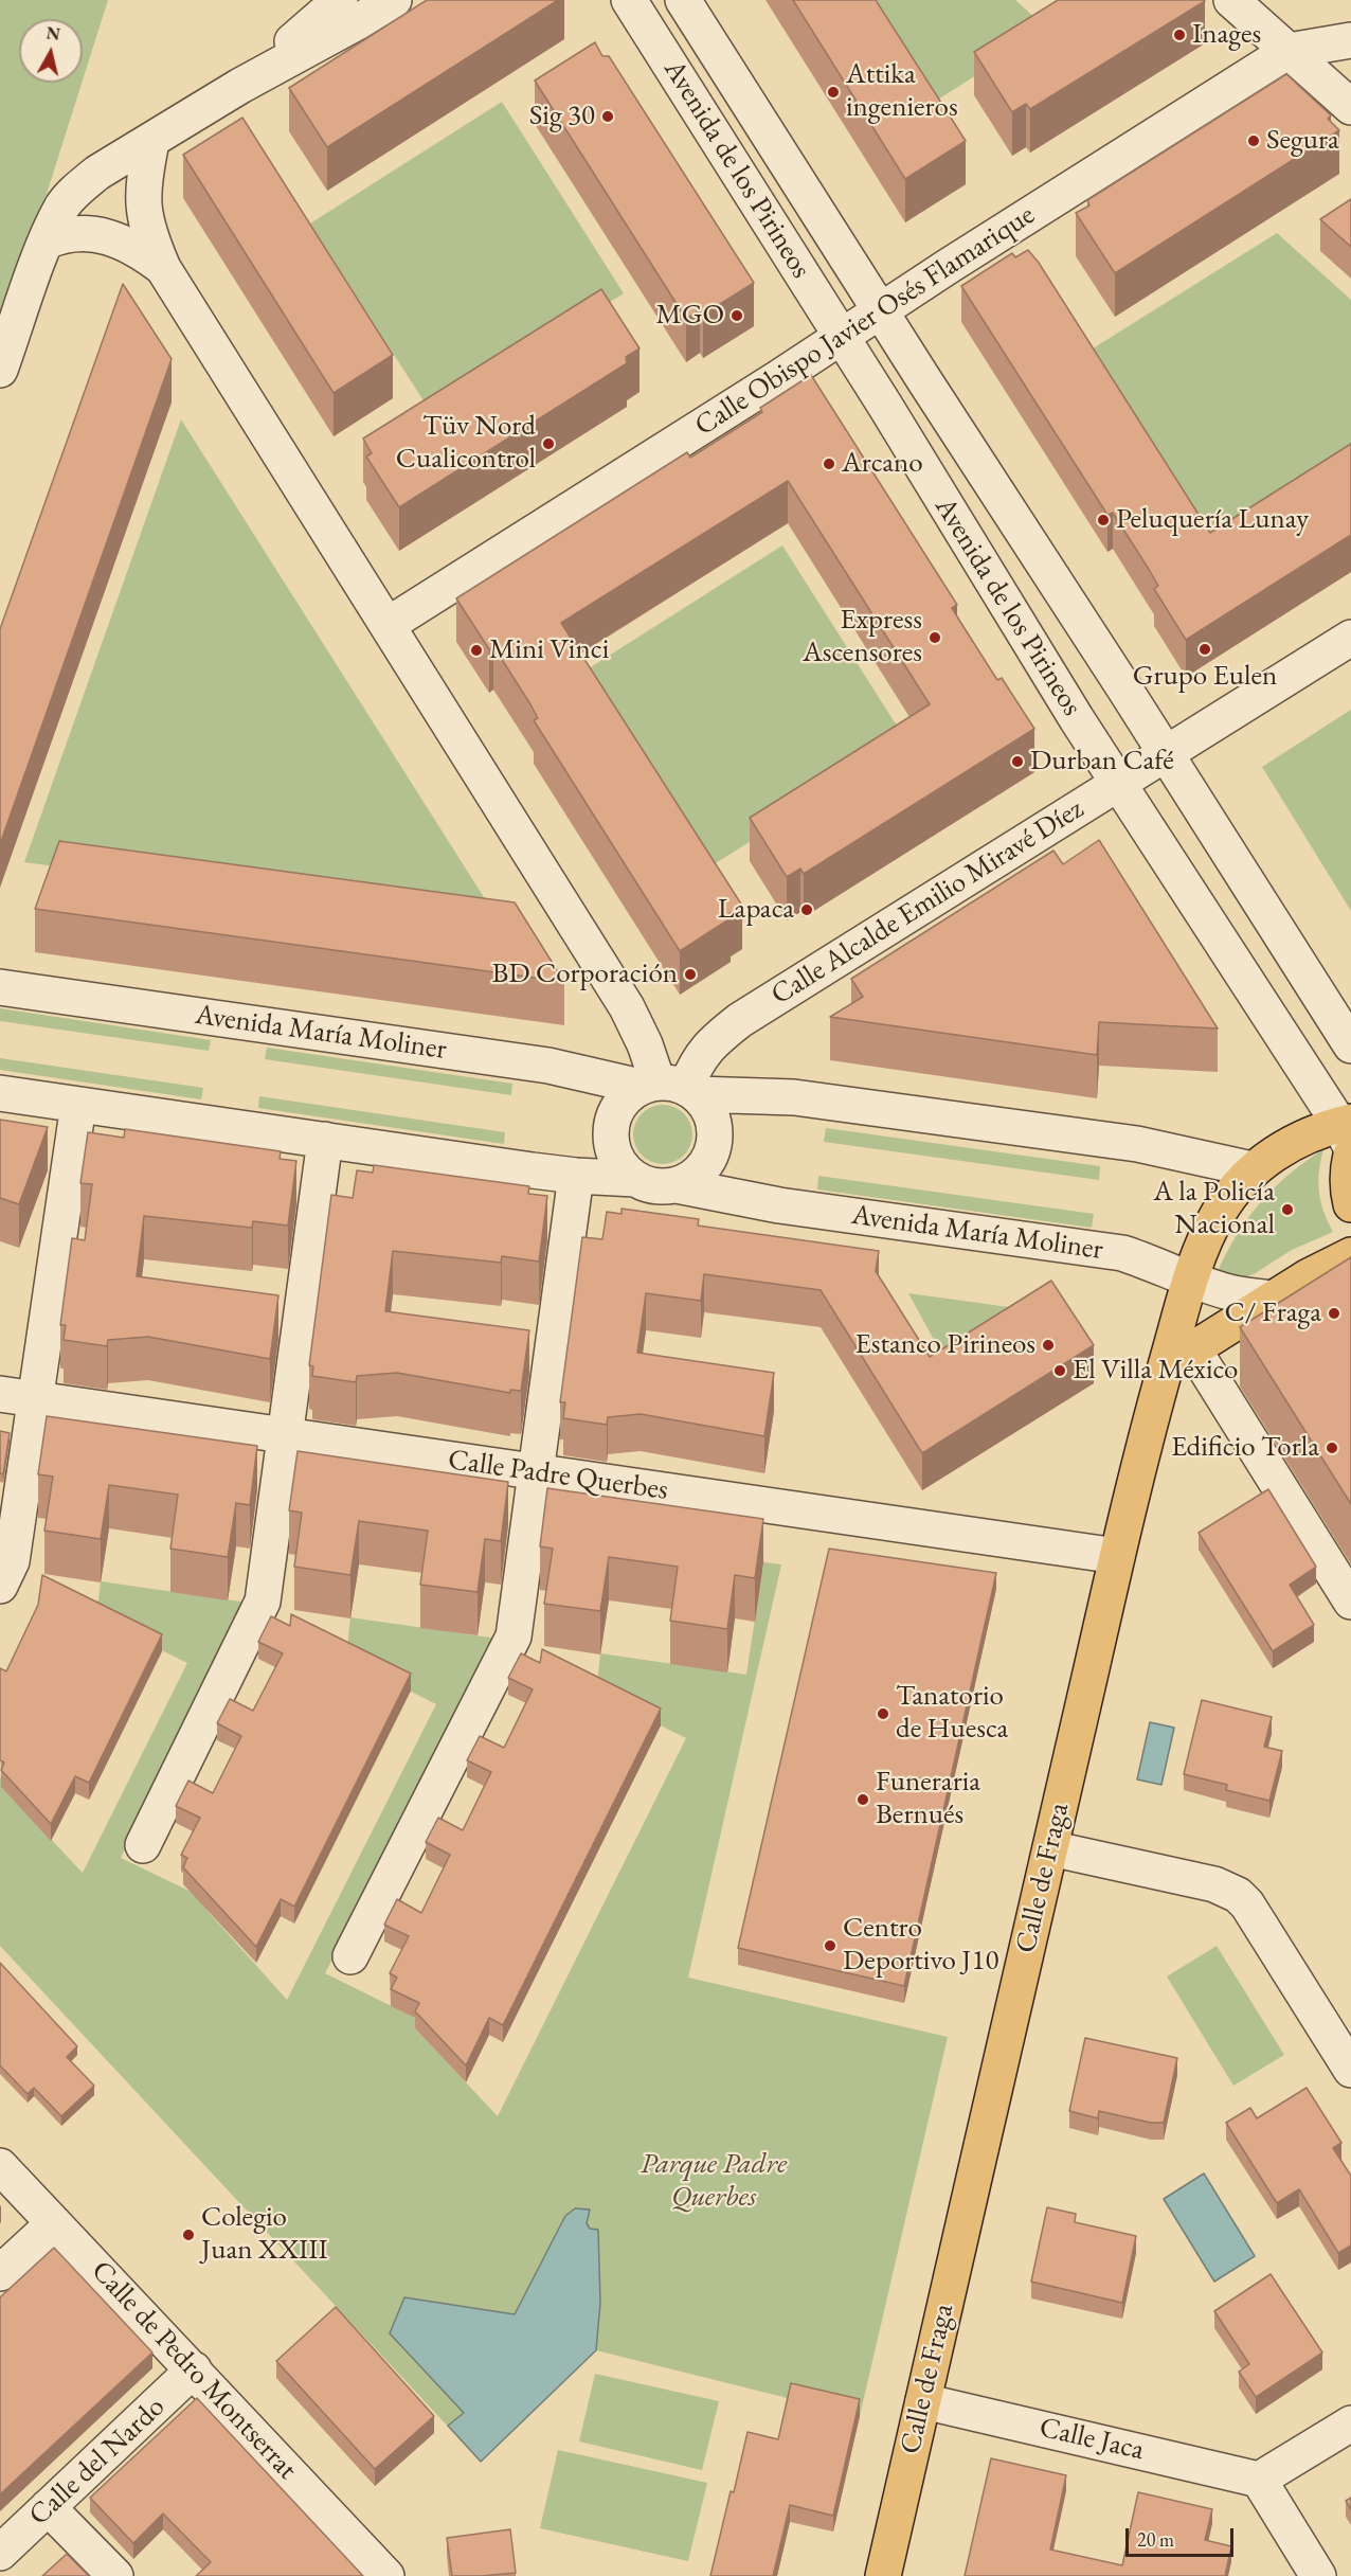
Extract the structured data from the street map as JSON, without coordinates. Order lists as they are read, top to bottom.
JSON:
{
  "streets": {
    "main road": ["Calle de Fraga"],
    "street": [
      "Avenida de los Pirineos",
      "Calle Obispo Javier Osés Flamarique",
      "Calle Alcalde Emilio Miravé Díez",
      "Avenida María Moliner",
      "Calle Padre Querbes",
      "Calle de Pedro Montserrat",
      "Calle Jaca",
      "Calle del Nardo"
    ]
  },
  "crossings": [
    ["Avenida de los Pirineos", "Calle Obispo Javier Osés Flamarique"],
    ["Avenida de los Pirineos", "Calle Alcalde Emilio Miravé Díez"],
    ["Avenida de los Pirineos", "Calle de Fraga"],
    ["Calle Alcalde Emilio Miravé Díez", "Avenida María Moliner"],
    ["Avenida María Moliner", "Calle de Fraga"],
    ["Calle Padre Querbes", "Calle de Fraga"],
    ["Calle de Fraga", "Calle Jaca"],
    ["Calle de Pedro Montserrat", "Calle del Nardo"]
  ],
  "parks": ["Parque Padre Querbes"],
  "places": [
    "Inages",
    "Attika ingenieros",
    "Sig 30",
    "Segura",
    "MGO",
    "Tüv Nord Cualicontrol",
    "Arcano",
    "Peluquería Lunay",
    "Express Ascensores",
    "Grupo Eulen",
    "Mini Vinci",
    "Durban Café",
    "Lapaca",
    "BD Corporación",
    "A la Policía Nacional",
    "C/ Fraga",
    "Estanco Pirineos",
    "El Villa México",
    "Edificio Torla",
    "Tanatorio de Huesca",
    "Funeraria Bernués",
    "Centro Deportivo J10",
    "Colegio Juan XXIII"
  ],
  "scale_bar": "20 m",
  "north": "top"
}
